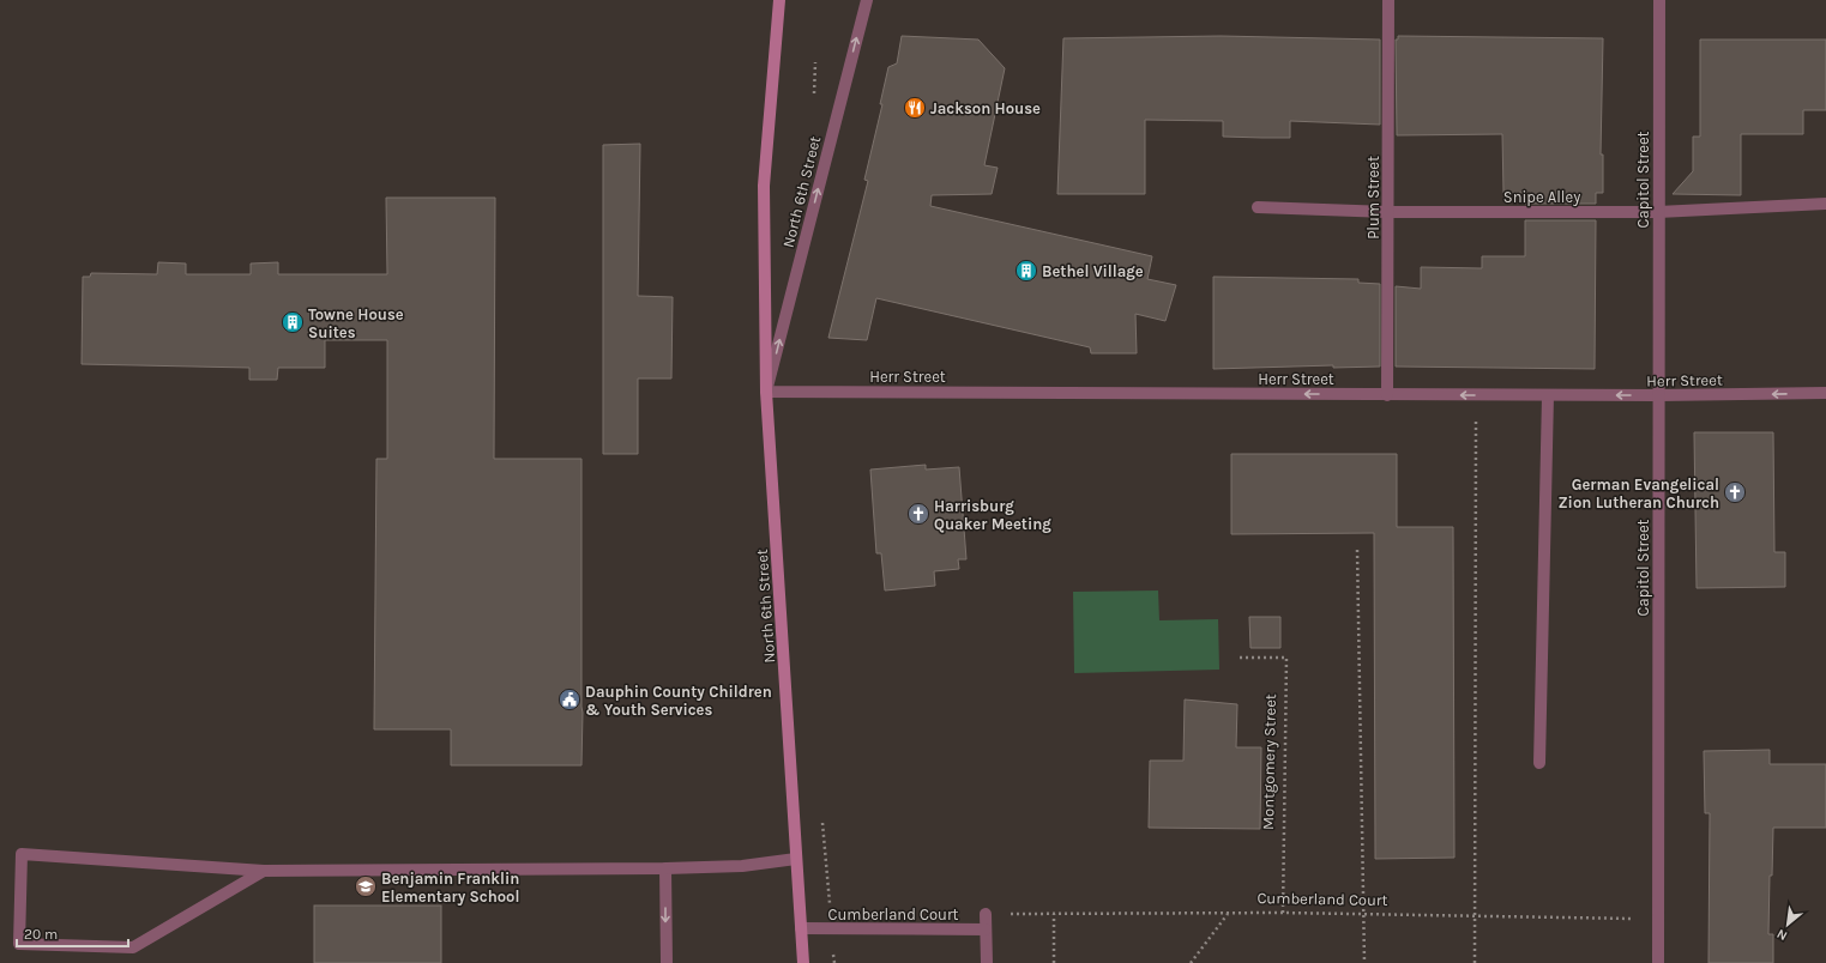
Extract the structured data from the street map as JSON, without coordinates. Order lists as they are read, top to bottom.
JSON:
{
  "streets": {
    "main road": ["North 6th Street"],
    "street": [
      "Capitol Street",
      "Snipe Alley",
      "Plum Street",
      "Herr Street",
      "Cumberland Court"
    ],
    "path": ["Montgomery Street"]
  },
  "crossings": [
    ["Capitol Street", "Snipe Alley"],
    ["Capitol Street", "Herr Street"],
    ["Capitol Street", "Cumberland Court"],
    ["North 6th Street", "Herr Street"],
    ["North 6th Street", "Cumberland Court"],
    ["Snipe Alley", "Plum Street"],
    ["Plum Street", "Herr Street"],
    ["Montgomery Street", "Cumberland Court"]
  ],
  "one_way": ["Herr Street"],
  "places": {
    "restaurant": ["Jackson House"],
    "building": ["Bethel Village", "Towne House Suites"],
    "church": ["German Evangelical Zion Lutheran Church", "Harrisburg Quaker Meeting"],
    "public building": ["Dauphin County Children & Youth Services"],
    "school or university": ["Benjamin Franklin Elementary School"]
  },
  "scale_bar": "20 m",
  "north": "bottom left"
}
